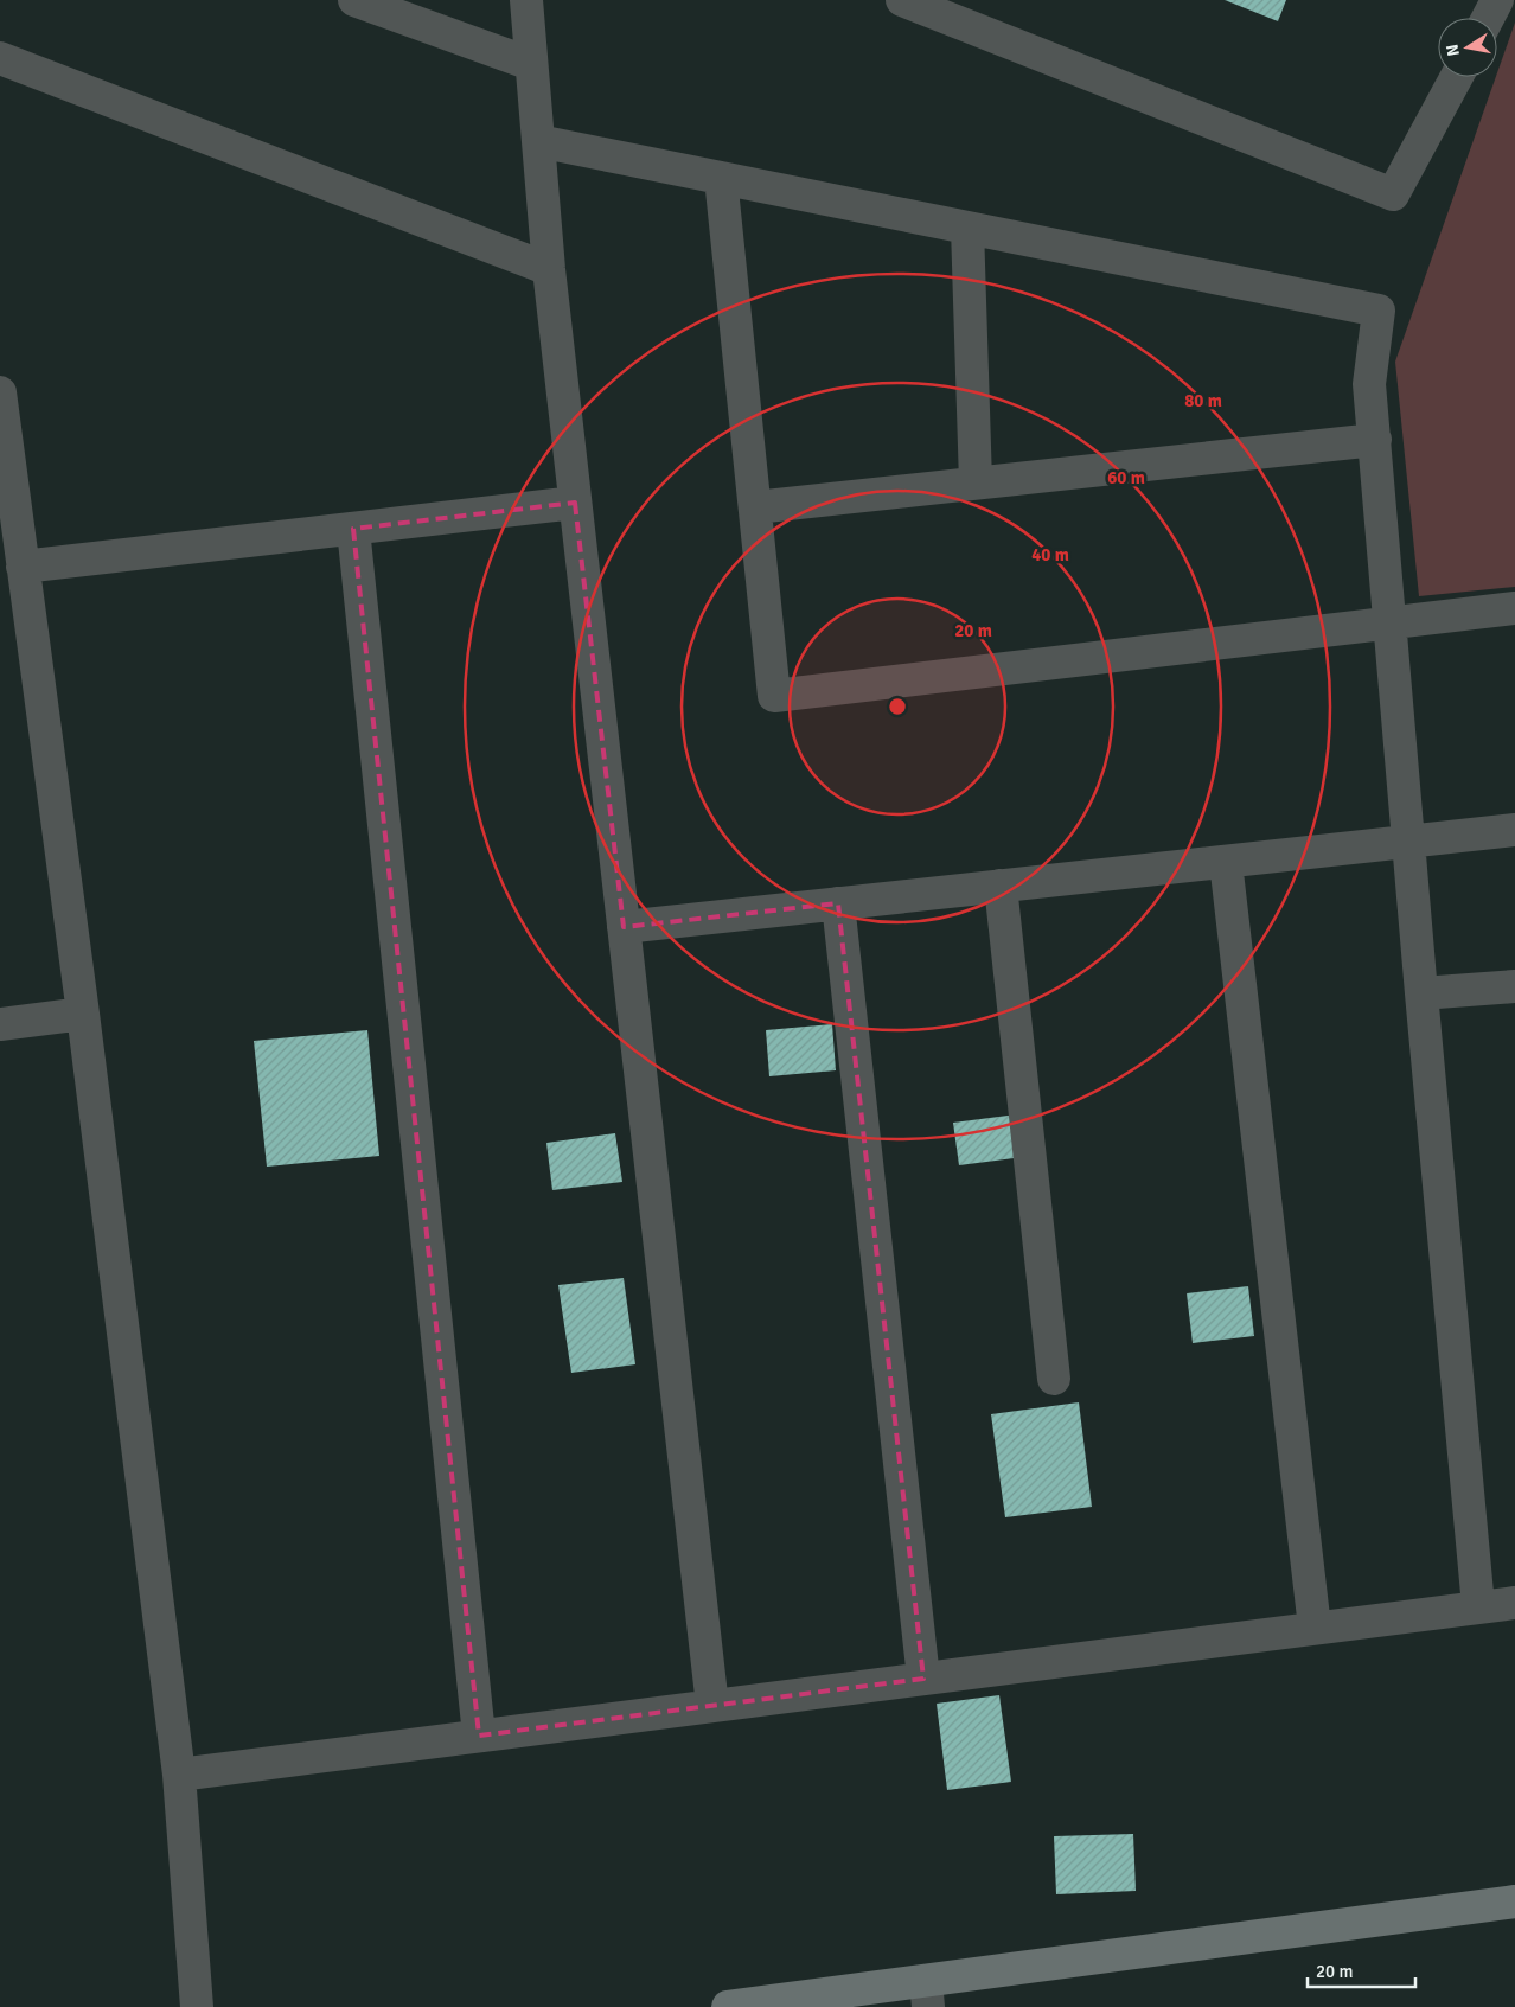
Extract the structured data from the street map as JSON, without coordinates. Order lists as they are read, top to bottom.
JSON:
{
  "scale_bar": "20 m",
  "north": "left",
  "rings": [
    "80 m",
    "60 m",
    "40 m",
    "20 m"
  ]
}
